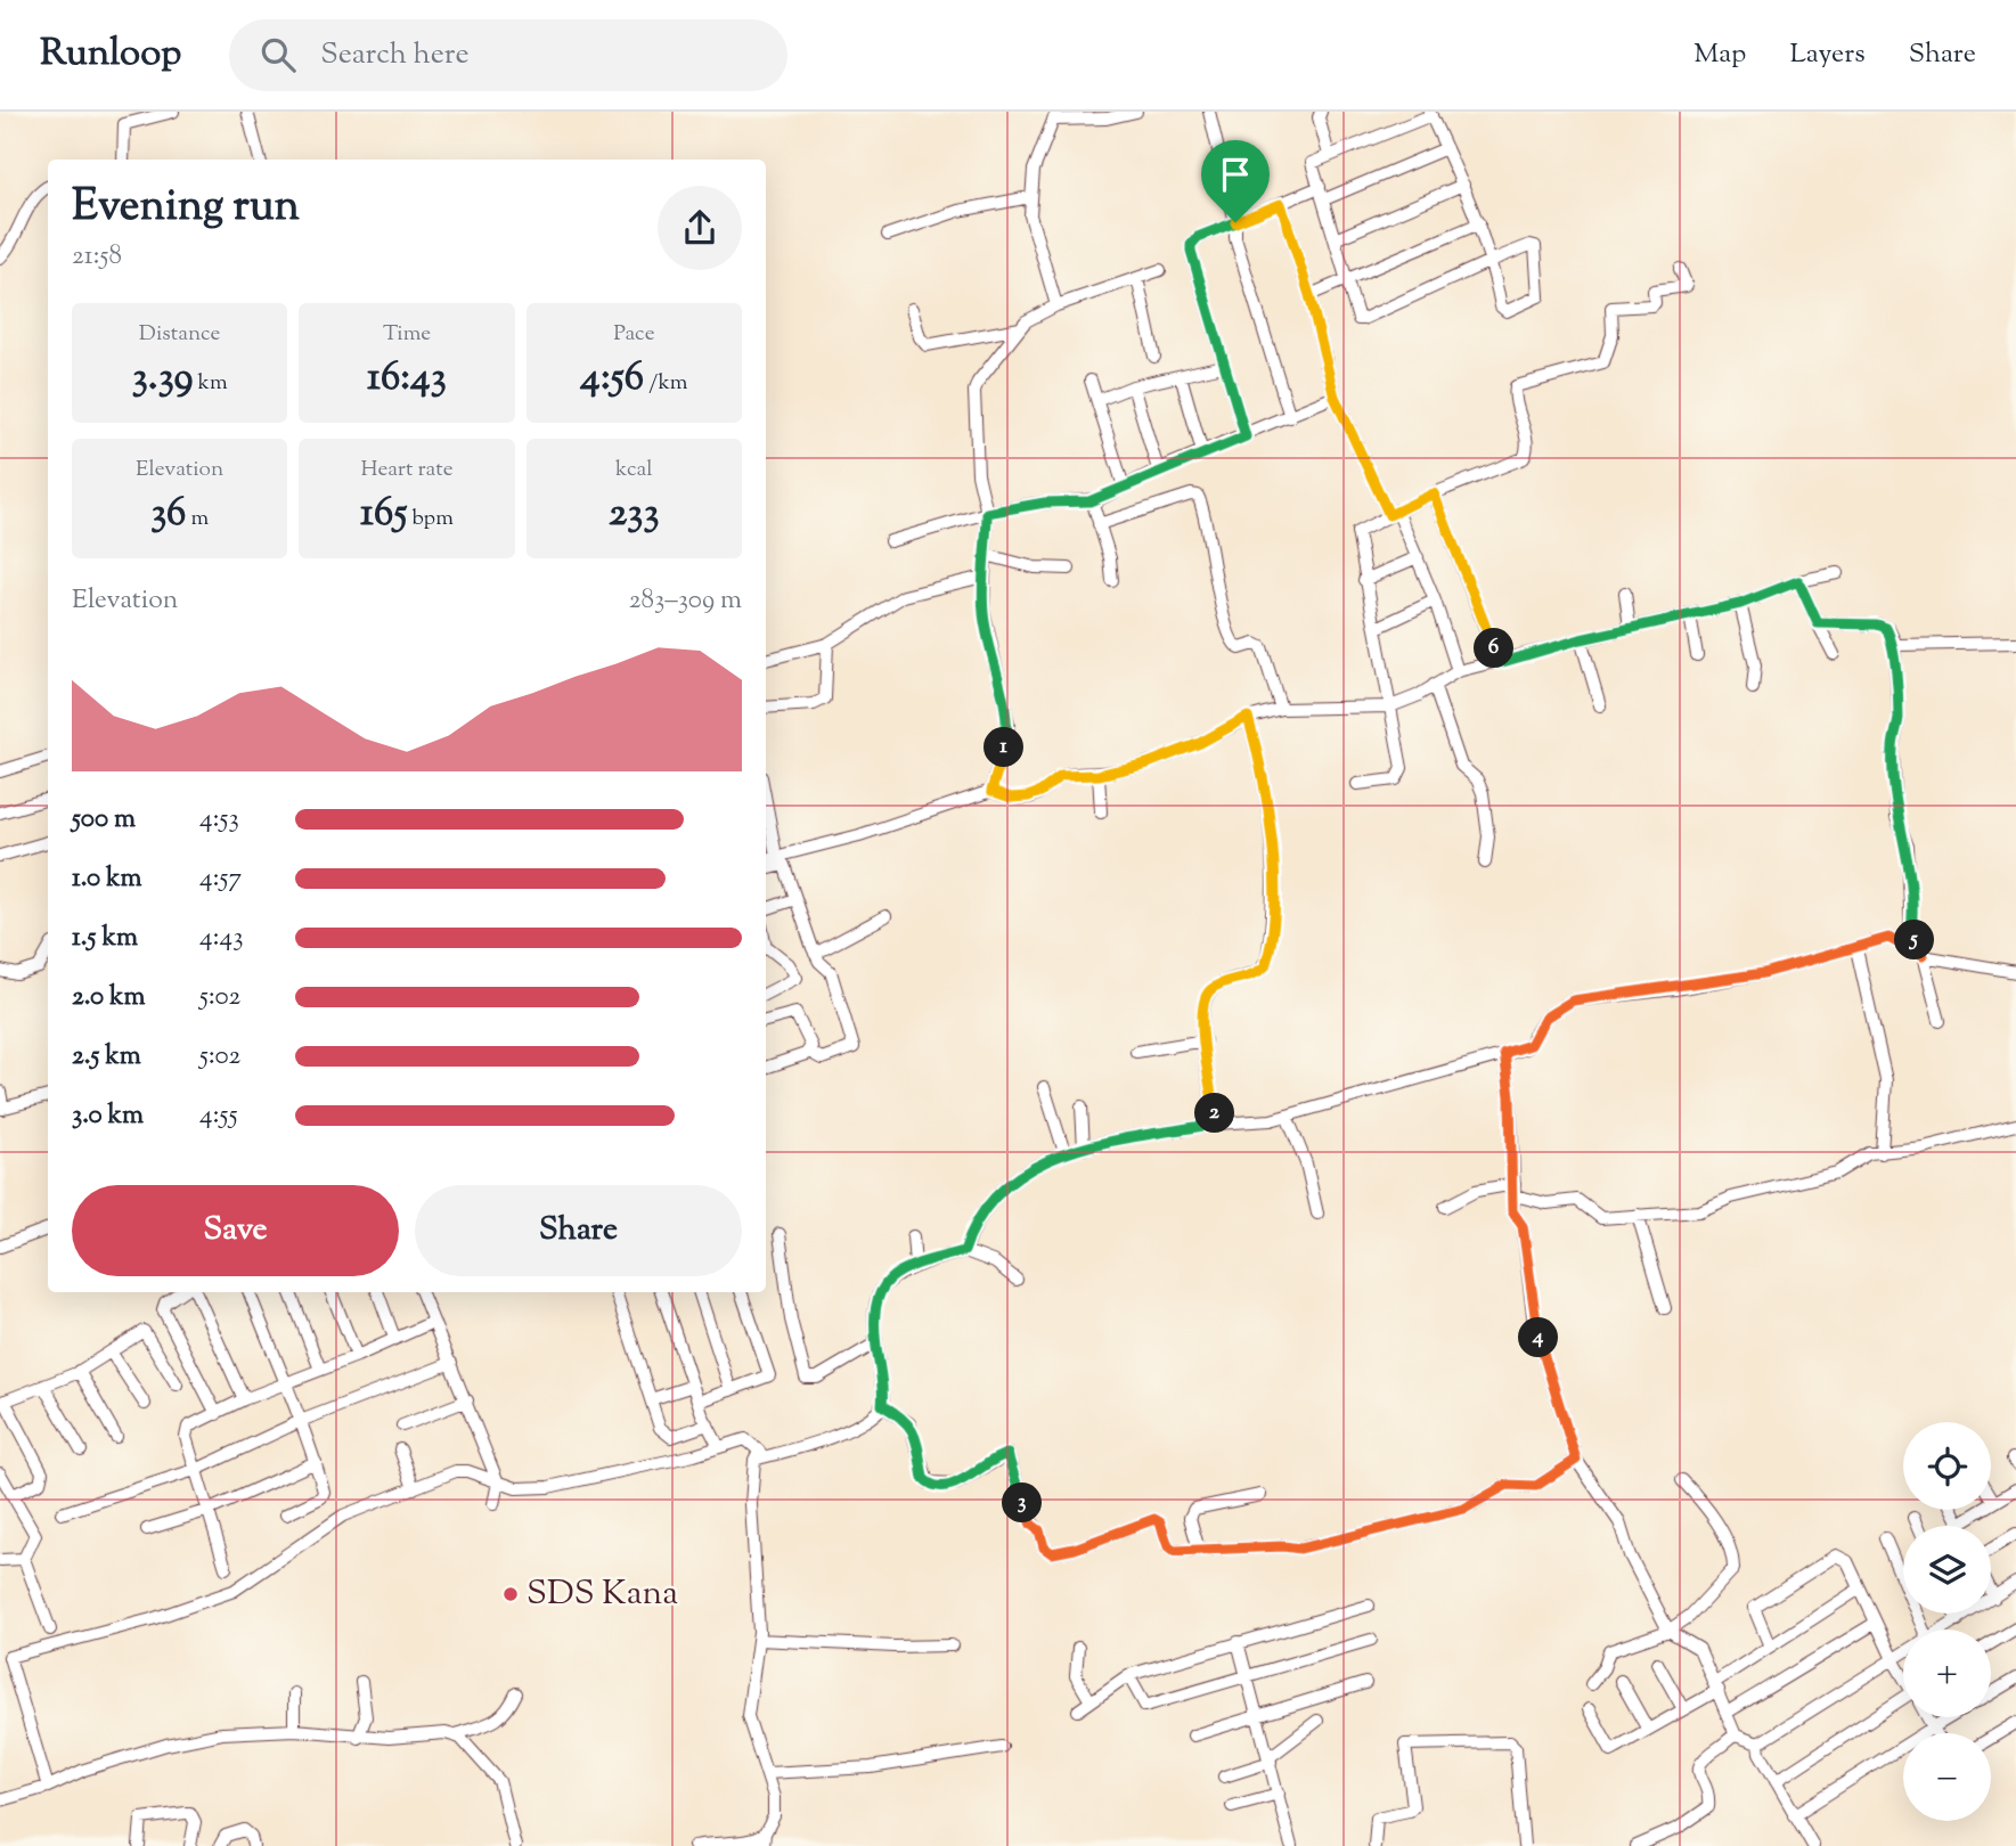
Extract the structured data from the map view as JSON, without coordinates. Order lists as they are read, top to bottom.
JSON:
{
  "places": ["SDS Kana"],
  "page": {
    "header": "Runloop",
    "search": "Search here",
    "nav": ["Map", "Layers", "Share"],
    "heading": ["Evening run", "21:58"],
    "stats": [
      ["Distance", "3.39 km"],
      ["Time", "16:43"],
      ["Pace", "4:56 /km"],
      ["Elevation", "36 m"],
      ["Heart rate", "165 bpm"],
      ["kcal", "233"]
    ],
    "chart": ["Elevation", "283–309 m"],
    "pins": [
      "6",
      "1",
      "5",
      "2",
      "4",
      "3"
    ],
    "list": [
      {
        "name": "500 m",
        "note": "4:53"
      },
      {
        "name": "1.0 km",
        "note": "4:57"
      },
      {
        "name": "1.5 km",
        "note": "4:43"
      },
      {
        "name": "2.0 km",
        "note": "5:02"
      },
      {
        "name": "2.5 km",
        "note": "5:02"
      },
      {
        "name": "3.0 km",
        "note": "4:55"
      }
    ],
    "buttons": ["Save", "Share"],
    "map_buttons": ["+", "−"]
  }
}
